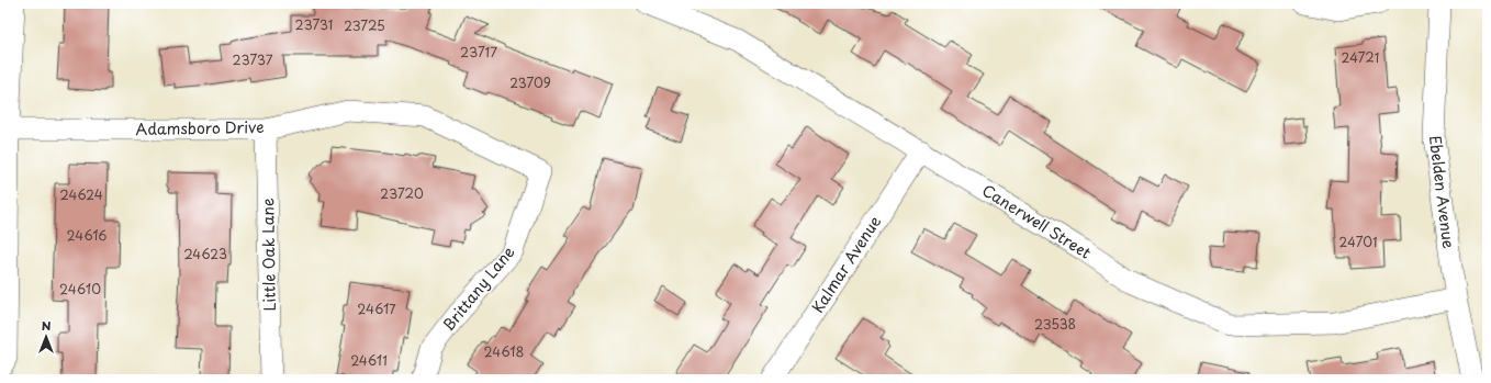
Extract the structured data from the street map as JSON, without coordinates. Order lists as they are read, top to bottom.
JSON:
{
  "streets": {
    "street": [
      "Adamsboro Drive",
      "Ebelden Avenue",
      "Canerwell Street",
      "Little Oak Lane",
      "Kalmar Avenue",
      "Brittany Lane"
    ]
  },
  "crossings": [
    ["Adamsboro Drive", "Little Oak Lane"],
    ["Adamsboro Drive", "Brittany Lane"],
    ["Ebelden Avenue", "Canerwell Street"],
    ["Canerwell Street", "Kalmar Avenue"]
  ],
  "house_numbers": [
    "23731",
    "23725",
    "23717",
    "24721",
    "23737",
    "23709",
    "23720",
    "24624",
    "24616",
    "24701",
    "24623",
    "24610",
    "24617",
    "23538",
    "24618",
    "24611"
  ],
  "north": "top"
}
